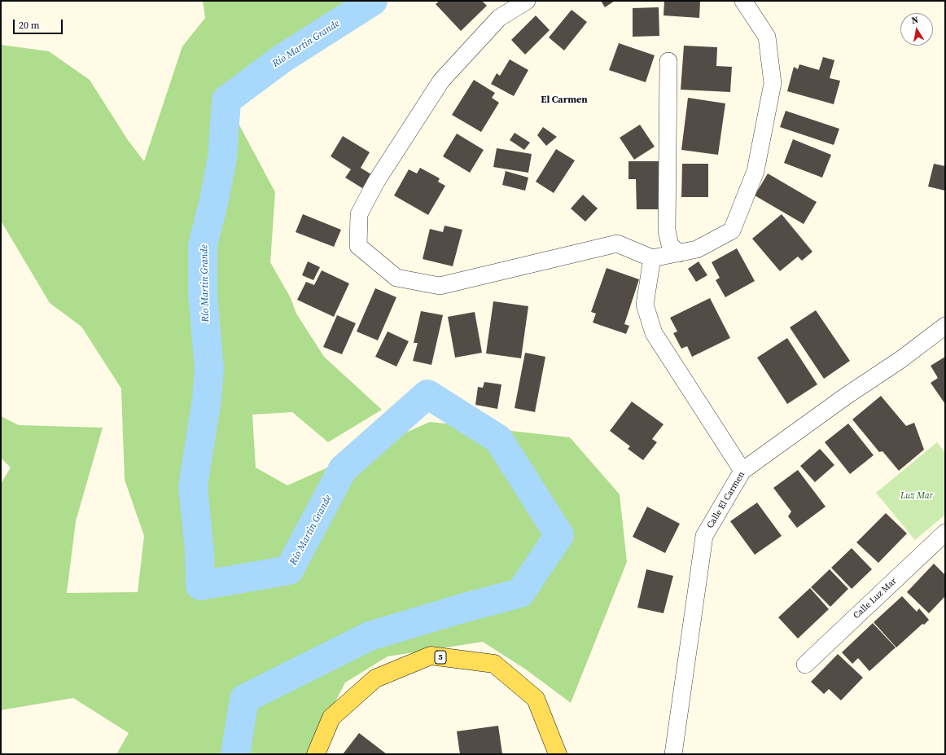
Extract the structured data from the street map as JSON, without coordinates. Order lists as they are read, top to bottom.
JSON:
{
  "streets": {
    "main road": ["5"],
    "street": ["Calle El Carmen", "Calle Luz Mar"]
  },
  "districts": ["El Carmen"],
  "water": ["Río Martin Grande"],
  "parks": ["Luz Mar"],
  "scale_bar": "20 m",
  "north": "top"
}
